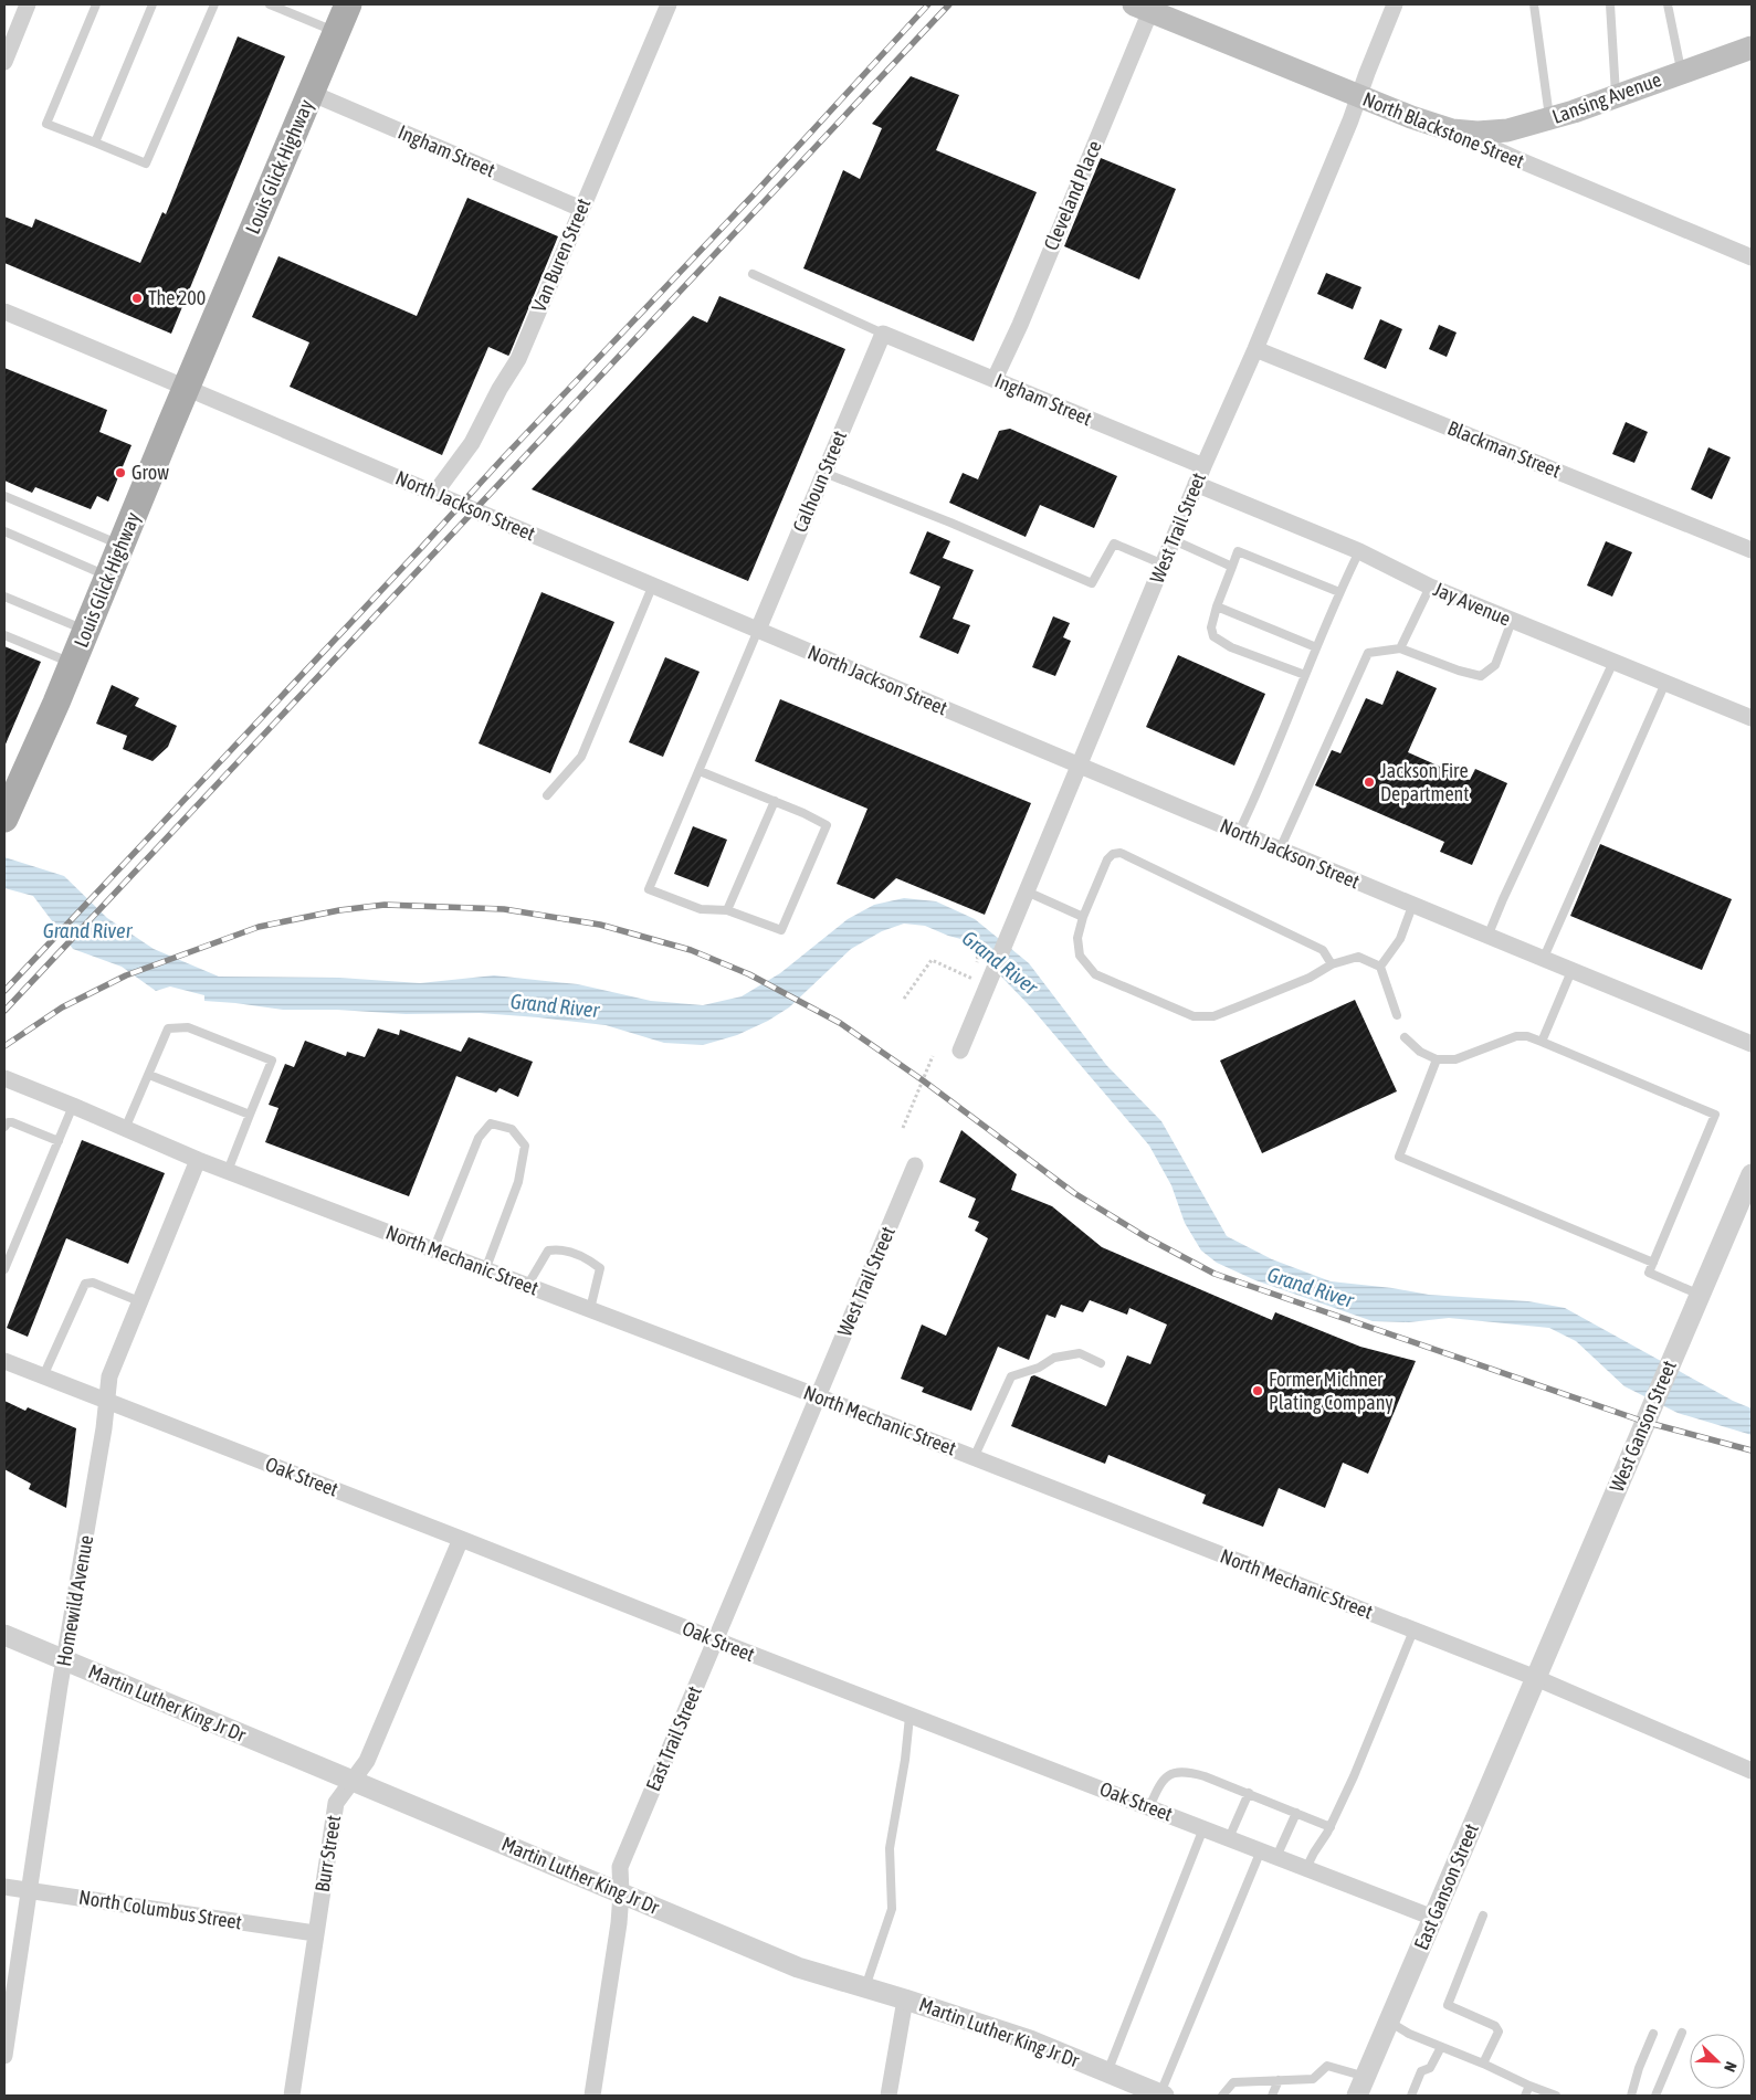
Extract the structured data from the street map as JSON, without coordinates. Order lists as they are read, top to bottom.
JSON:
{
  "streets": {
    "main road": ["Lansing Avenue", "North Blackstone Street", "Louis Glick Highway"],
    "street": [
      "Ingham Street",
      "Cleveland Place",
      "Van Buren Street",
      "Blackman Street",
      "Calhoun Street",
      "North Jackson Street",
      "West Trail Street",
      "Jay Avenue",
      "North Mechanic Street",
      "West Ganson Street",
      "Oak Street",
      "Homewild Avenue",
      "Martin Luther King Jr Dr",
      "East Trail Street",
      "Burr Street",
      "East Ganson Street",
      "North Columbus Street"
    ]
  },
  "crossings": [
    ["Lansing Avenue", "North Blackstone Street"],
    ["North Blackstone Street", "Cleveland Place"],
    ["North Blackstone Street", "West Trail Street"],
    ["Ingham Street", "Louis Glick Highway"],
    ["Ingham Street", "Cleveland Place"],
    ["Ingham Street", "Van Buren Street"],
    ["Ingham Street", "Calhoun Street"],
    ["Ingham Street", "West Trail Street"],
    ["Louis Glick Highway", "North Jackson Street"],
    ["Van Buren Street", "North Jackson Street"],
    ["Blackman Street", "West Trail Street"],
    ["Calhoun Street", "North Jackson Street"],
    ["North Jackson Street", "West Trail Street"],
    ["West Trail Street", "Jay Avenue"],
    ["West Trail Street", "North Mechanic Street"],
    ["West Trail Street", "East Trail Street"],
    ["North Mechanic Street", "West Ganson Street"],
    ["North Mechanic Street", "Homewild Avenue"],
    ["North Mechanic Street", "East Trail Street"],
    ["North Mechanic Street", "East Ganson Street"],
    ["West Ganson Street", "East Ganson Street"],
    ["Oak Street", "Homewild Avenue"],
    ["Oak Street", "East Trail Street"],
    ["Oak Street", "Burr Street"],
    ["Oak Street", "East Ganson Street"],
    ["Homewild Avenue", "Martin Luther King Jr Dr"],
    ["Homewild Avenue", "North Columbus Street"],
    ["Martin Luther King Jr Dr", "East Trail Street"],
    ["Martin Luther King Jr Dr", "Burr Street"],
    ["Burr Street", "North Columbus Street"]
  ],
  "water": ["Grand River"],
  "places": [
    "The 200",
    "Grow",
    "Jackson Fire Department",
    "Former Michner Plating Company"
  ],
  "north": "bottom right"
}
